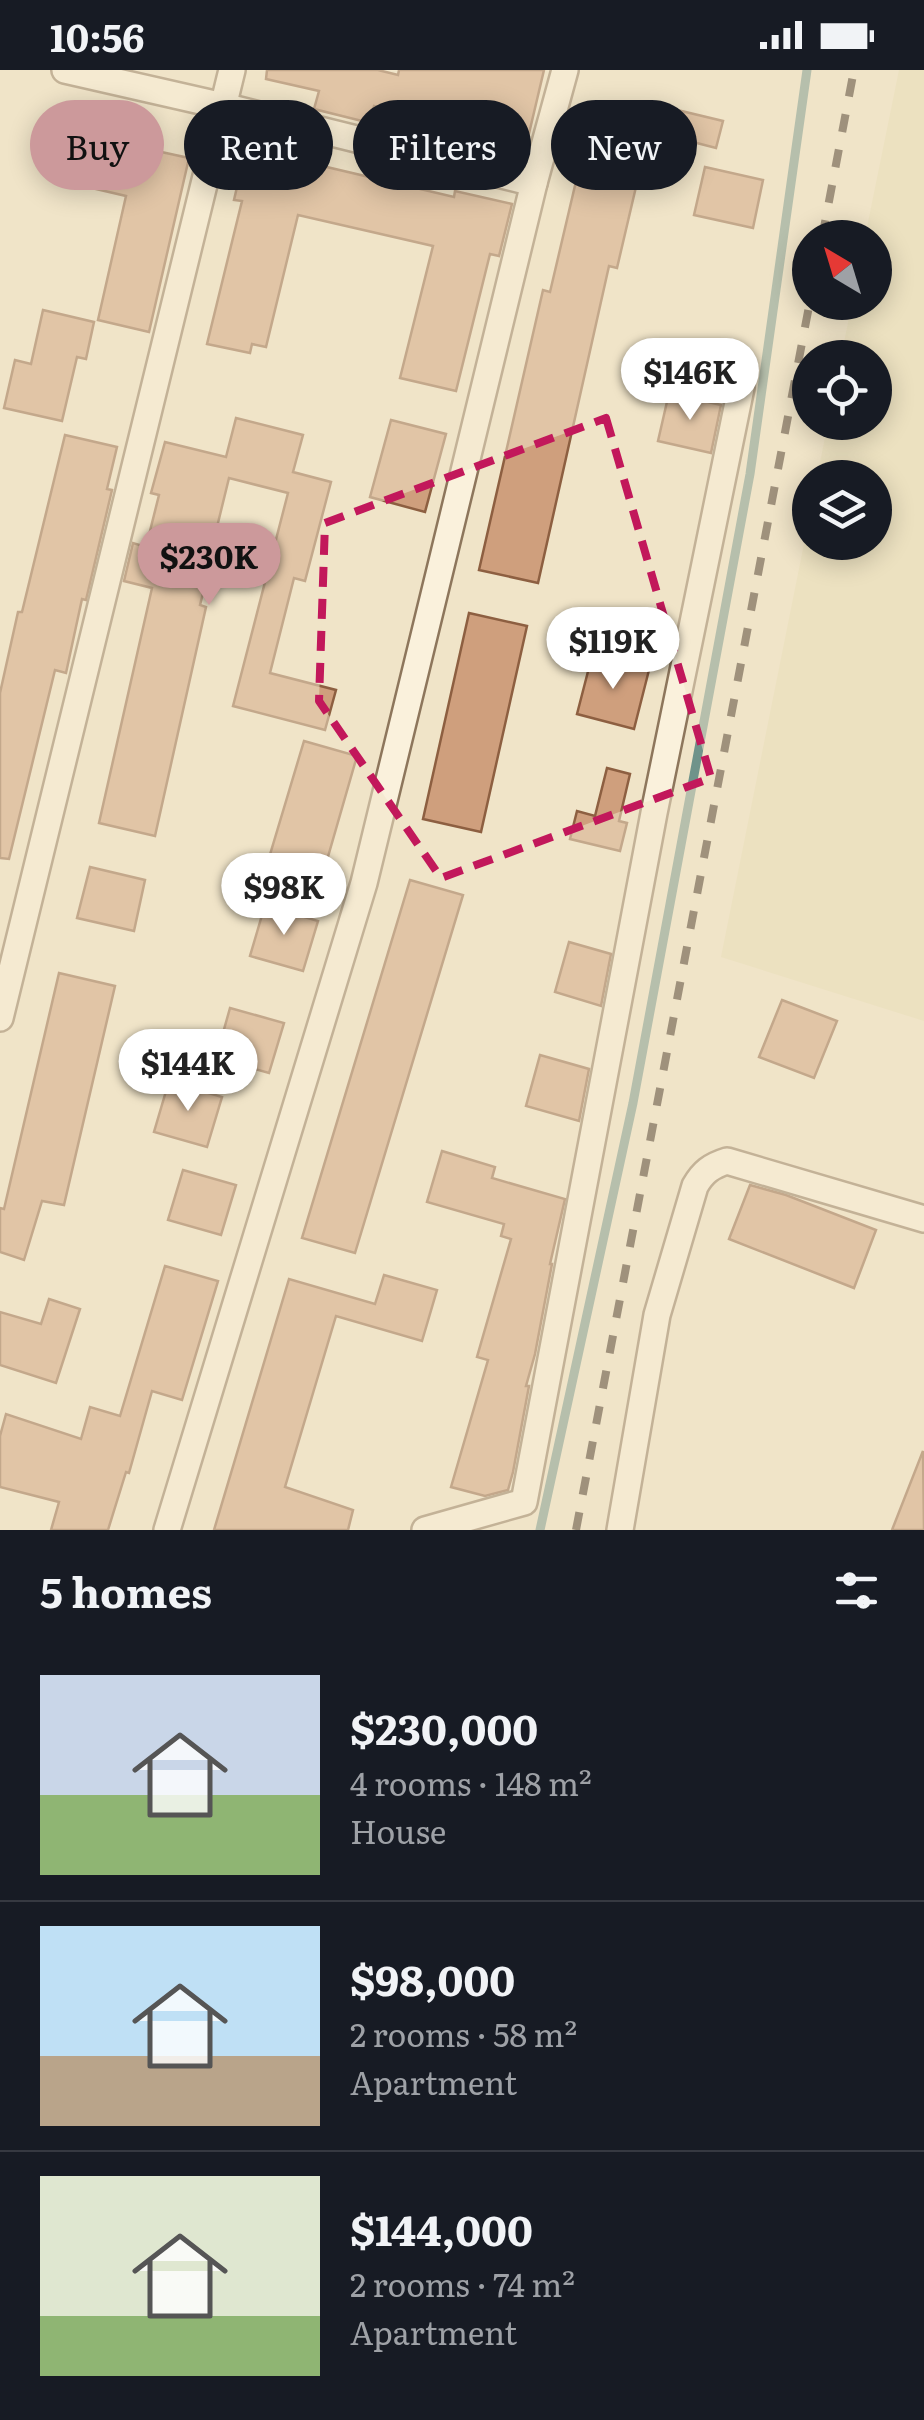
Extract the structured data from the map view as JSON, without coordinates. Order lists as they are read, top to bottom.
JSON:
{
  "north": "top left",
  "page": {
    "status": "10:56",
    "chip": [
      "Buy",
      "Rent",
      "Filters",
      "New"
    ],
    "price": [
      "$146K",
      "$230K",
      "$119K",
      "$98K",
      "$144K"
    ],
    "heading": "5 homes",
    "list": [
      {
        "name": "$230,000",
        "note": "4 rooms · 148 m² · House"
      },
      {
        "name": "$98,000",
        "note": "2 rooms · 58 m² · Apartment"
      },
      {
        "name": "$144,000",
        "note": "2 rooms · 74 m² · Apartment"
      }
    ]
  }
}
